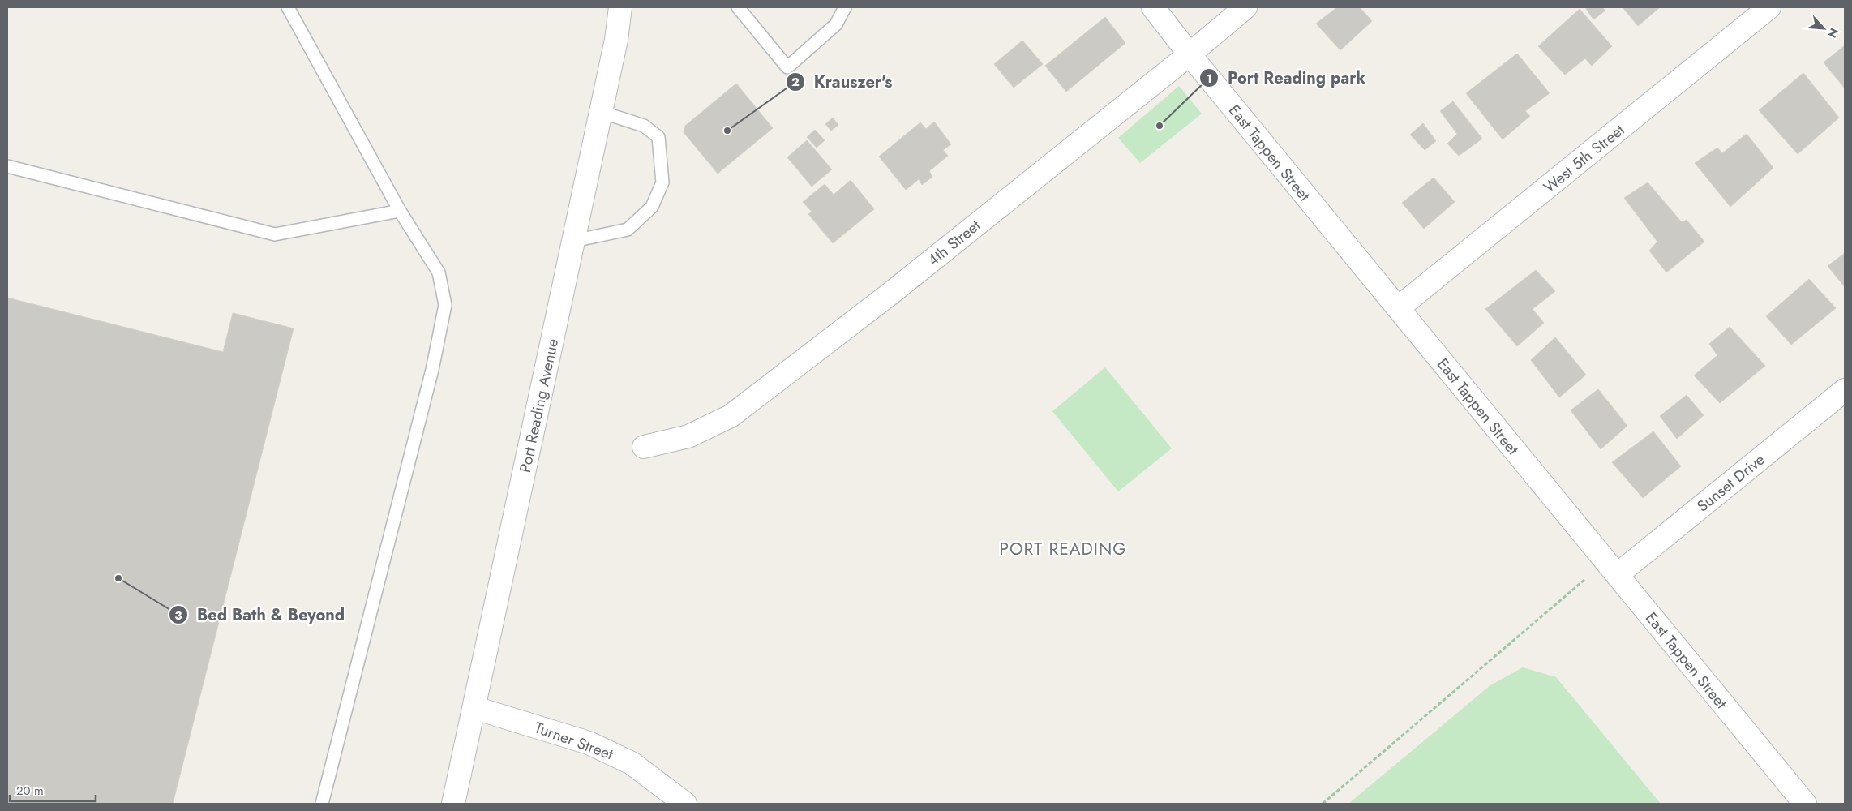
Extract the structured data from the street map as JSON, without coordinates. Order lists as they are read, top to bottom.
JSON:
{
  "streets": {
    "street": [
      "East Tappen Street",
      "West 5th Street",
      "4th Street",
      "Port Reading Avenue",
      "Sunset Drive",
      "Turner Street"
    ]
  },
  "crossings": [
    ["East Tappen Street", "West 5th Street"],
    ["East Tappen Street", "4th Street"],
    ["East Tappen Street", "Sunset Drive"],
    ["Port Reading Avenue", "Turner Street"]
  ],
  "districts": ["PORT READING"],
  "places": ["Port Reading park", "Krauszer's", "Bed Bath & Beyond"],
  "scale_bar": "20 m",
  "north": "bottom right"
}
